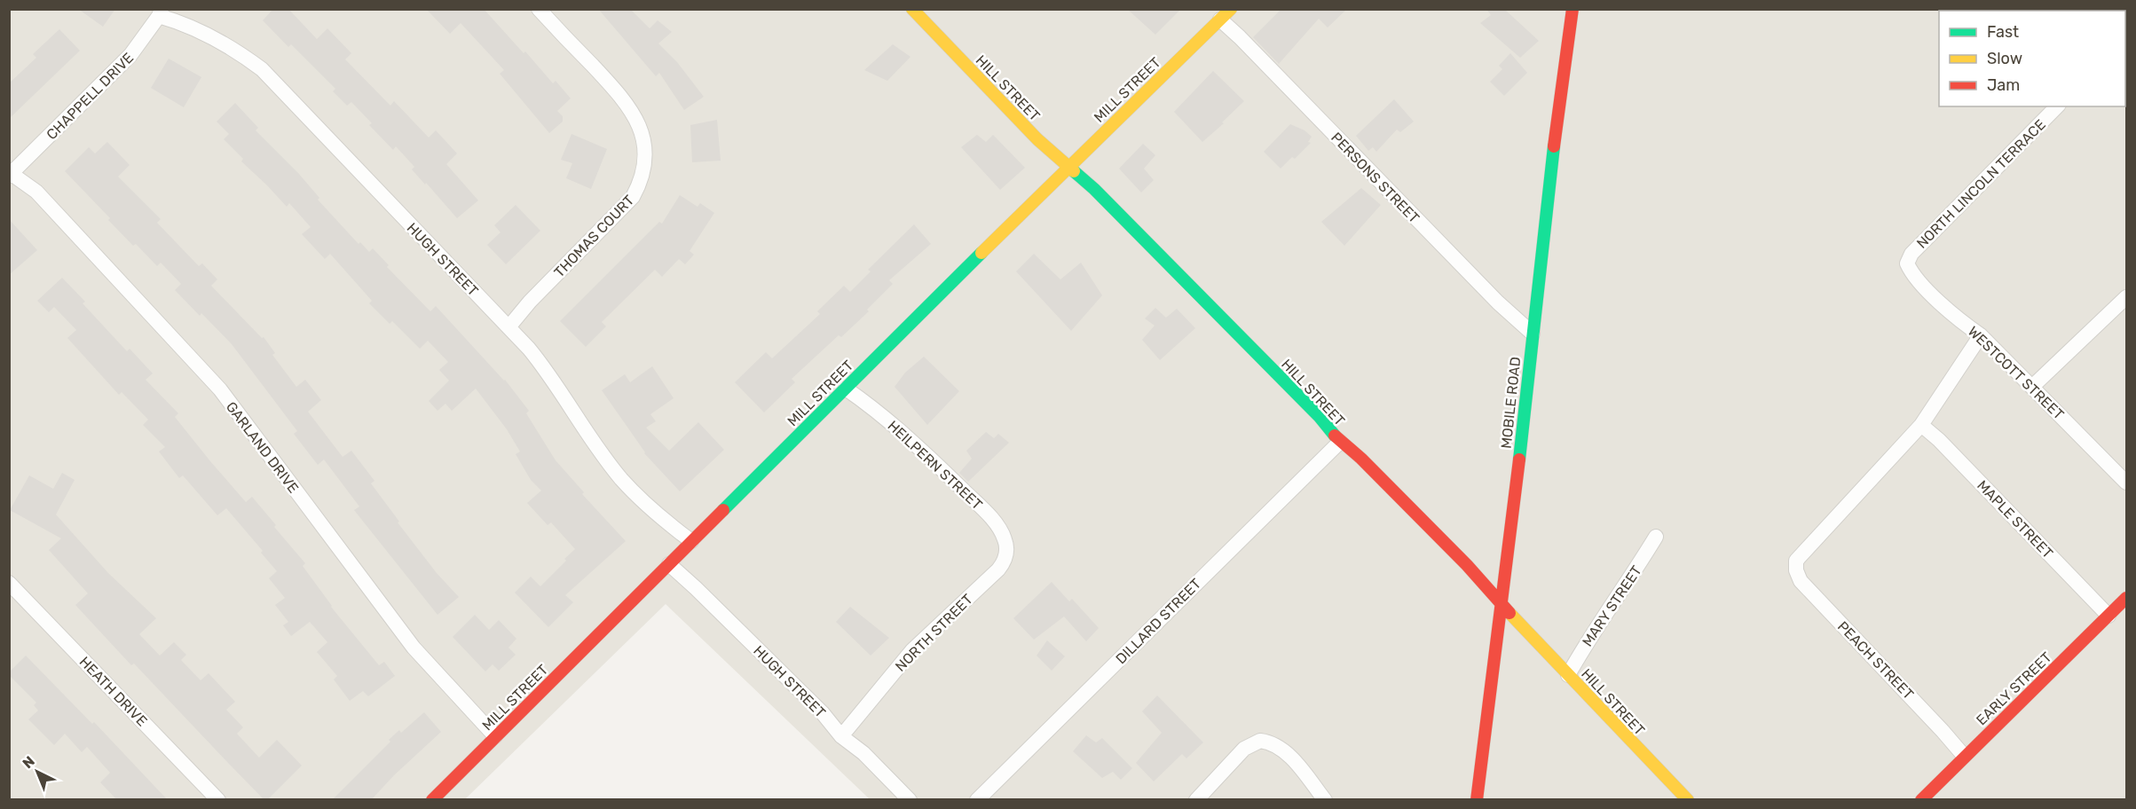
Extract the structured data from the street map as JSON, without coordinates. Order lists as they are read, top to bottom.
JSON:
{
  "streets": {
    "street": [
      "HILL STREET",
      "MILL STREET",
      "CHAPPELL DRIVE",
      "PERSONS STREET",
      "NORTH LINCOLN TERRACE",
      "THOMAS COURT",
      "HUGH STREET",
      "WESTCOTT STREET",
      "MOBILE ROAD",
      "GARLAND DRIVE",
      "HEILPERN STREET",
      "MAPLE STREET",
      "MARY STREET",
      "DILLARD STREET",
      "NORTH STREET",
      "PEACH STREET",
      "EARLY STREET",
      "HEATH DRIVE"
    ]
  },
  "crossings": [
    ["HILL STREET", "MILL STREET"],
    ["HILL STREET", "MOBILE ROAD"],
    ["HILL STREET", "MARY STREET"],
    ["HILL STREET", "DILLARD STREET"],
    ["MILL STREET", "PERSONS STREET"],
    ["MILL STREET", "HUGH STREET"],
    ["MILL STREET", "GARLAND DRIVE"],
    ["MILL STREET", "HEILPERN STREET"],
    ["CHAPPELL DRIVE", "HUGH STREET"],
    ["CHAPPELL DRIVE", "GARLAND DRIVE"],
    ["PERSONS STREET", "MOBILE ROAD"],
    ["NORTH LINCOLN TERRACE", "WESTCOTT STREET"],
    ["THOMAS COURT", "HUGH STREET"],
    ["HUGH STREET", "NORTH STREET"],
    ["HEILPERN STREET", "NORTH STREET"],
    ["MAPLE STREET", "PEACH STREET"],
    ["MAPLE STREET", "EARLY STREET"],
    ["PEACH STREET", "EARLY STREET"]
  ],
  "legend": ["Fast", "Slow", "Jam"],
  "north": "top left"
}
